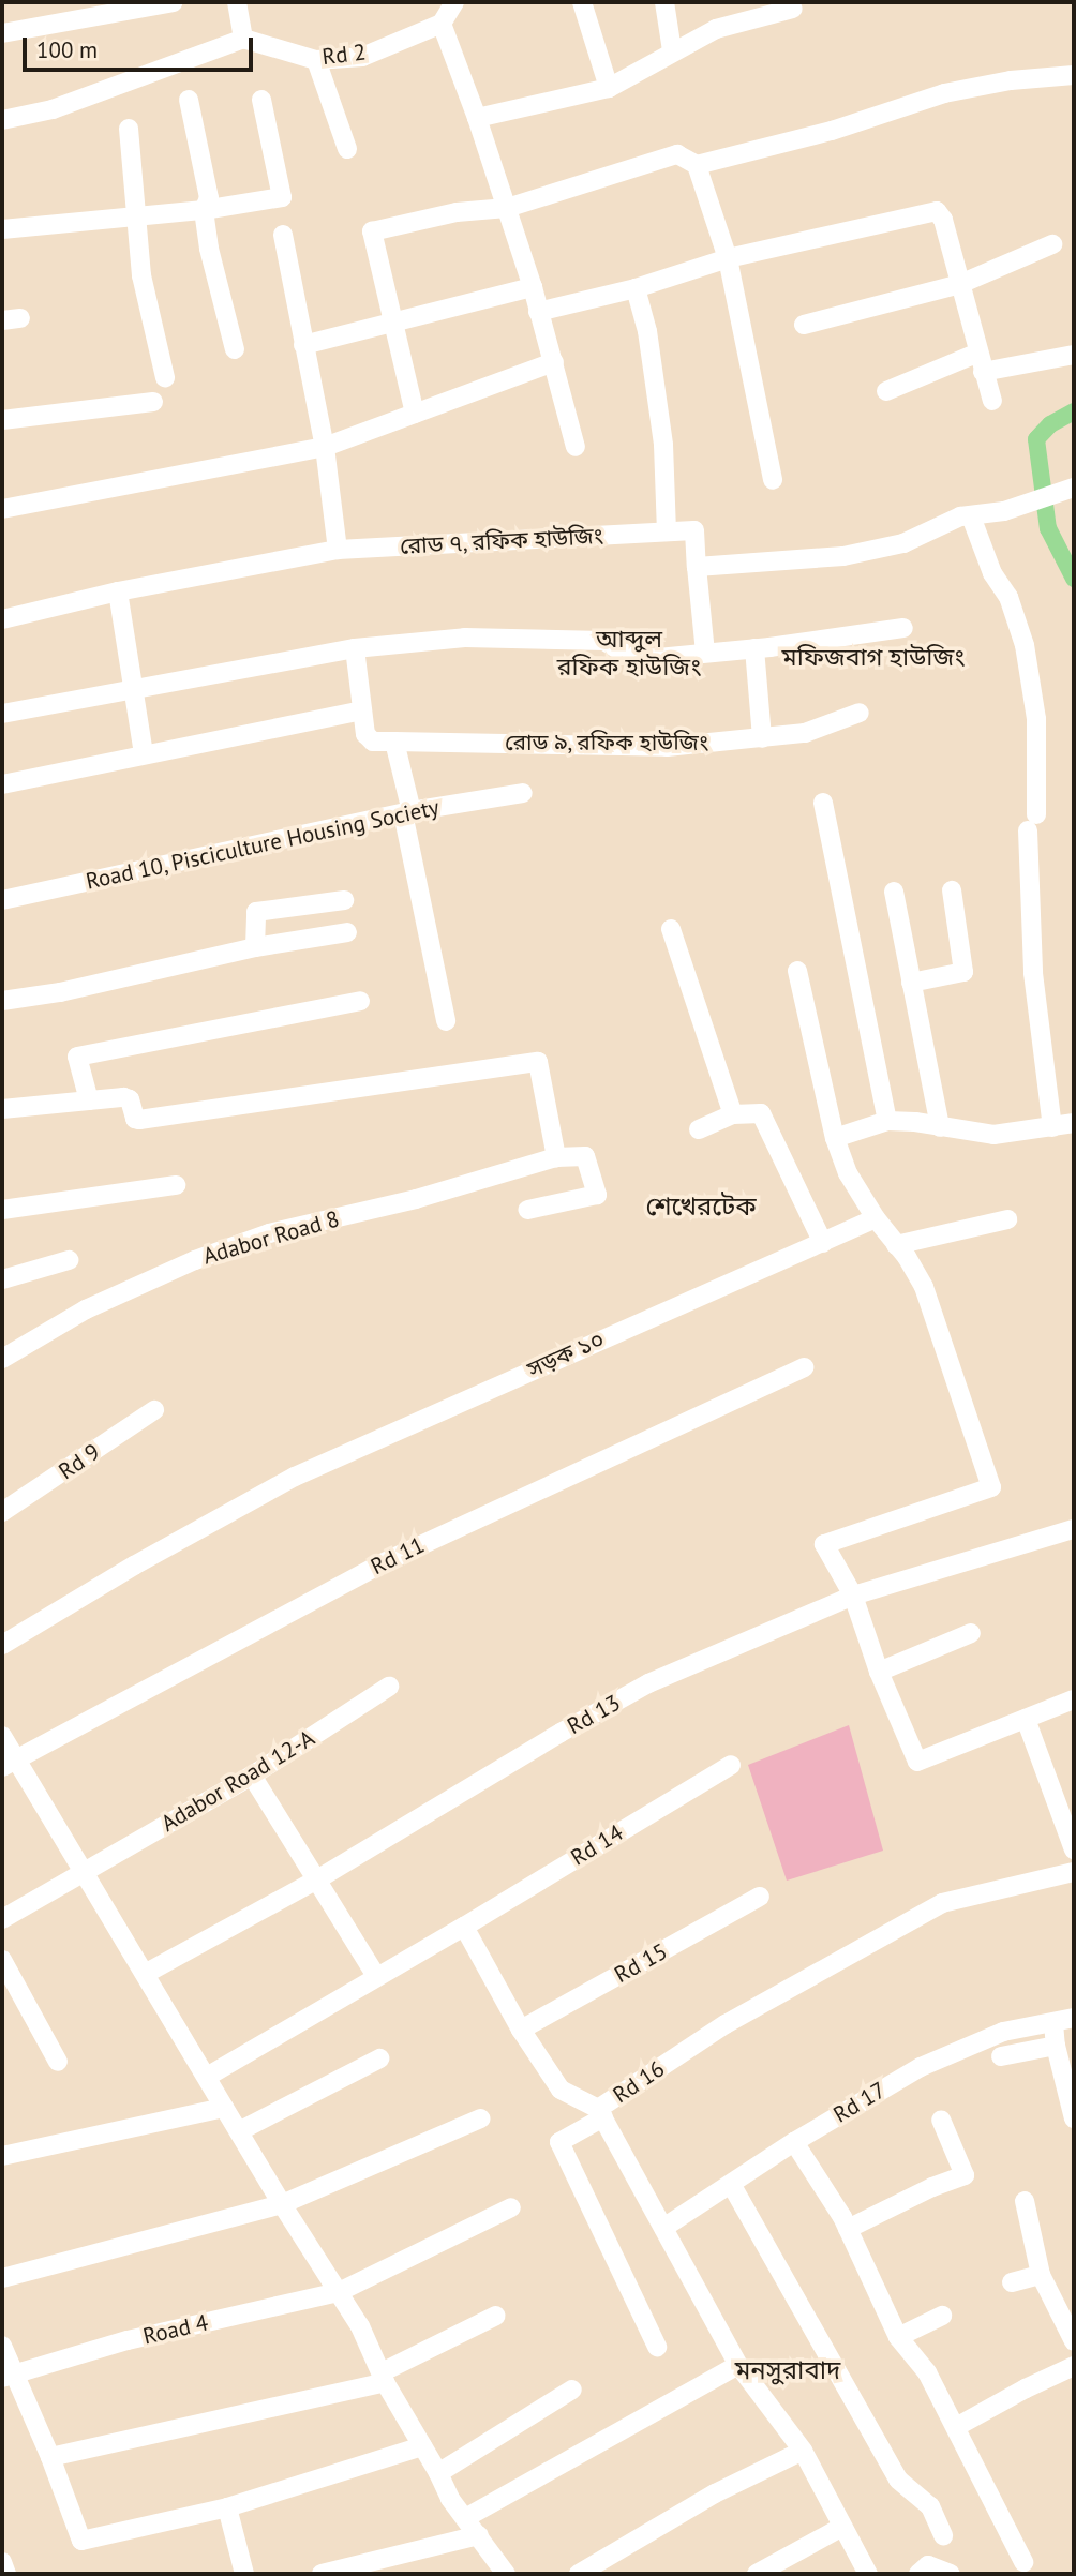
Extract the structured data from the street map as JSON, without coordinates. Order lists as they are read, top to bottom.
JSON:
{
  "streets": {
    "street": [
      "Rd 2",
      "রোড ৭, রফিক হাউজিং",
      "রোড ৯, রফিক হাউজিং",
      "Road 10, Pisciculture Housing Society",
      "Adabor Road 8",
      "সড়ক ১০",
      "Rd 9",
      "Rd 11",
      "Rd 13",
      "Adabor Road 12-A",
      "Rd 14",
      "Rd 15",
      "Rd 16",
      "Rd 17",
      "Road 4"
    ]
  },
  "crossings": [
    ["Rd 14", "Rd 16"],
    ["Rd 15", "Rd 16"]
  ],
  "districts": [
    "আব্দুল রফিক হাউজিং",
    "মফিজবাগ হাউজিং",
    "শেখেরটেক",
    "মনসুরাবাদ"
  ],
  "scale_bar": "100 m"
}
